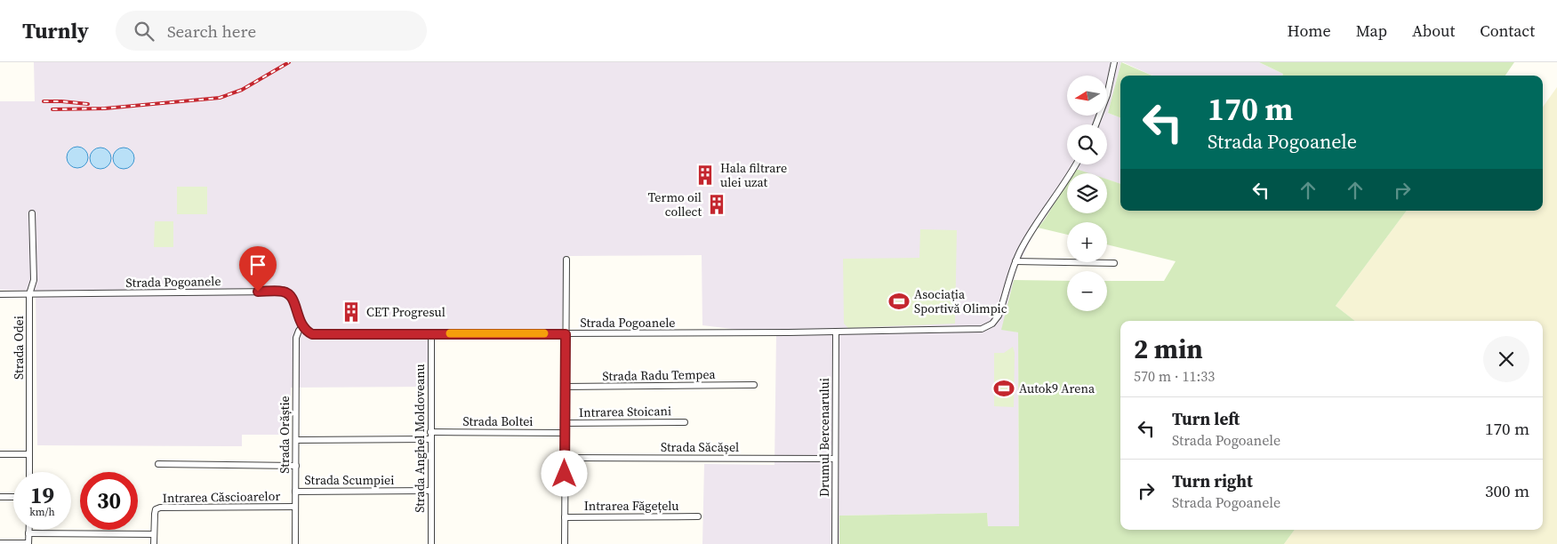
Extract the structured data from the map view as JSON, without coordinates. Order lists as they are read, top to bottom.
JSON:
{
  "streets": {
    "street": [
      "Strada Pogoanele",
      "Strada Odei",
      "Strada Radu Tempea",
      "Intrarea Stoicani",
      "Strada Boltei",
      "Strada Orăștie",
      "Drumul Bercenarului",
      "Strada Anghel Moldoveanu",
      "Strada Săcășel",
      "Strada Scumpiei",
      "Intrarea Căscioarelor",
      "Intrarea Făgețelu"
    ]
  },
  "crossings": [
    ["Strada Pogoanele", "Strada Odei"],
    ["Strada Pogoanele", "Strada Orăștie"],
    ["Strada Pogoanele", "Drumul Bercenarului"],
    ["Strada Pogoanele", "Strada Anghel Moldoveanu"],
    ["Strada Boltei", "Strada Orăștie"],
    ["Strada Boltei", "Strada Anghel Moldoveanu"],
    ["Strada Orăștie", "Strada Scumpiei"],
    ["Strada Orăștie", "Intrarea Căscioarelor"],
    ["Drumul Bercenarului", "Strada Săcășel"],
    ["Strada Anghel Moldoveanu", "Strada Scumpiei"]
  ],
  "places": {
    "building": ["Hala filtrare ulei uzat", "Termo oil collect", "CET Progresul"],
    "sports": ["Asociația Sportivă Olimpic", "Autok9 Arena"]
  },
  "north": "left",
  "page": {
    "header": "Turnly",
    "search": "Search here",
    "nav": [
      "Home",
      "Map",
      "About",
      "Contact"
    ],
    "map_buttons": ["+", "−"],
    "turn": ["170 m", "Strada Pogoanele"],
    "heading": ["2 min", "570 m · 11:33"],
    "list": [
      {
        "name": "Turn left",
        "note": "Strada Pogoanele",
        "value": "170 m"
      },
      {
        "name": "Turn right",
        "note": "Strada Pogoanele",
        "value": "300 m"
      }
    ],
    "speed": "19 km/h",
    "limit": "30"
  }
}
